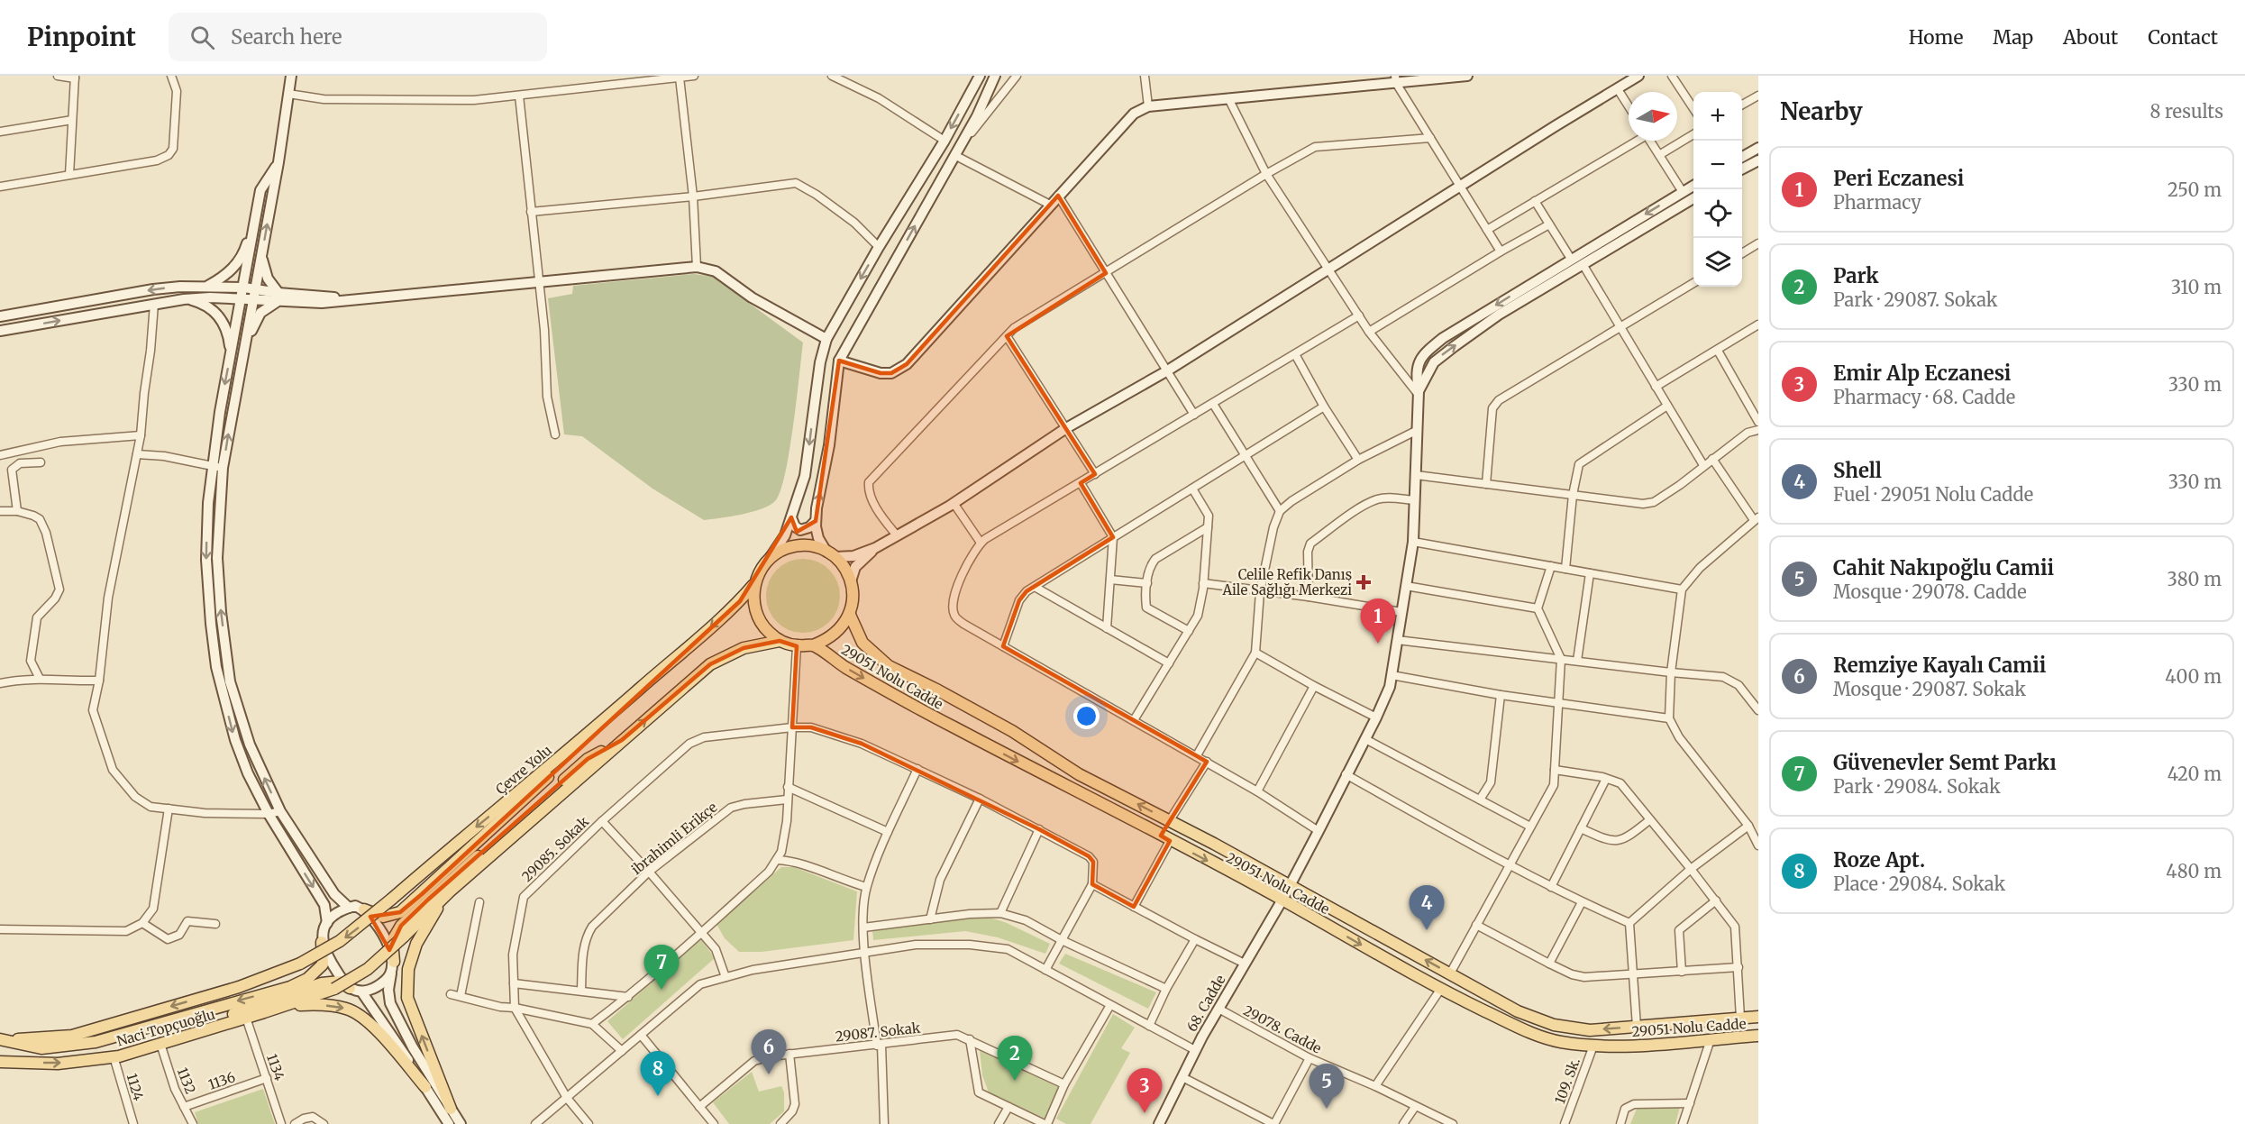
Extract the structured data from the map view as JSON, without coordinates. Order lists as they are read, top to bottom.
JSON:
{
  "streets": {
    "main road": ["29051 Nolu Cadde", "Çevre Yolu", "Naci Topçuoğlu"],
    "street": [
      "ibrahimli Erikçe",
      "29085. Sokak",
      "68. Cadde",
      "29078. Cadde",
      "29087. Sokak",
      "1134",
      "1132",
      "1136",
      "109. Sk.",
      "1124"
    ]
  },
  "crossings": [
    ["29051 Nolu Cadde", "Çevre Yolu"],
    ["29051 Nolu Cadde", "68. Cadde"],
    ["29051 Nolu Cadde", "109. Sk."],
    ["Çevre Yolu", "Naci Topçuoğlu"],
    ["68. Cadde", "29078. Cadde"],
    ["Naci Topçuoğlu", "1134"],
    ["Naci Topçuoğlu", "1132"],
    ["Naci Topçuoğlu", "1124"],
    ["1134", "1136"],
    ["1132", "1136"]
  ],
  "places": {
    "health": ["Celile Refik Danış Aile Sağlığı Merkezi"]
  },
  "north": "right",
  "page": {
    "header": "Pinpoint",
    "search": "Search here",
    "nav": [
      "Home",
      "Map",
      "About",
      "Contact"
    ],
    "heading": ["Nearby", "8 results"],
    "map_buttons": ["+", "−"],
    "list": [
      {
        "mark": "1",
        "name": "Peri Eczanesi",
        "note": "Pharmacy",
        "value": "250 m"
      },
      {
        "mark": "2",
        "name": "Park",
        "note": "Park · 29087. Sokak",
        "value": "310 m"
      },
      {
        "mark": "3",
        "name": "Emir Alp Eczanesi",
        "note": "Pharmacy · 68. Cadde",
        "value": "330 m"
      },
      {
        "mark": "4",
        "name": "Shell",
        "note": "Fuel · 29051 Nolu Cadde",
        "value": "330 m"
      },
      {
        "mark": "5",
        "name": "Cahit Nakıpoğlu Camii",
        "note": "Mosque · 29078. Cadde",
        "value": "380 m"
      },
      {
        "mark": "6",
        "name": "Remziye Kayalı Camii",
        "note": "Mosque · 29087. Sokak",
        "value": "400 m"
      },
      {
        "mark": "7",
        "name": "Güvenevler Semt Parkı",
        "note": "Park · 29084. Sokak",
        "value": "420 m"
      },
      {
        "mark": "8",
        "name": "Roze Apt.",
        "note": "Place · 29084. Sokak",
        "value": "480 m"
      }
    ],
    "pins": [
      "1",
      "4",
      "7",
      "6",
      "2",
      "8",
      "5",
      "3"
    ]
  }
}
